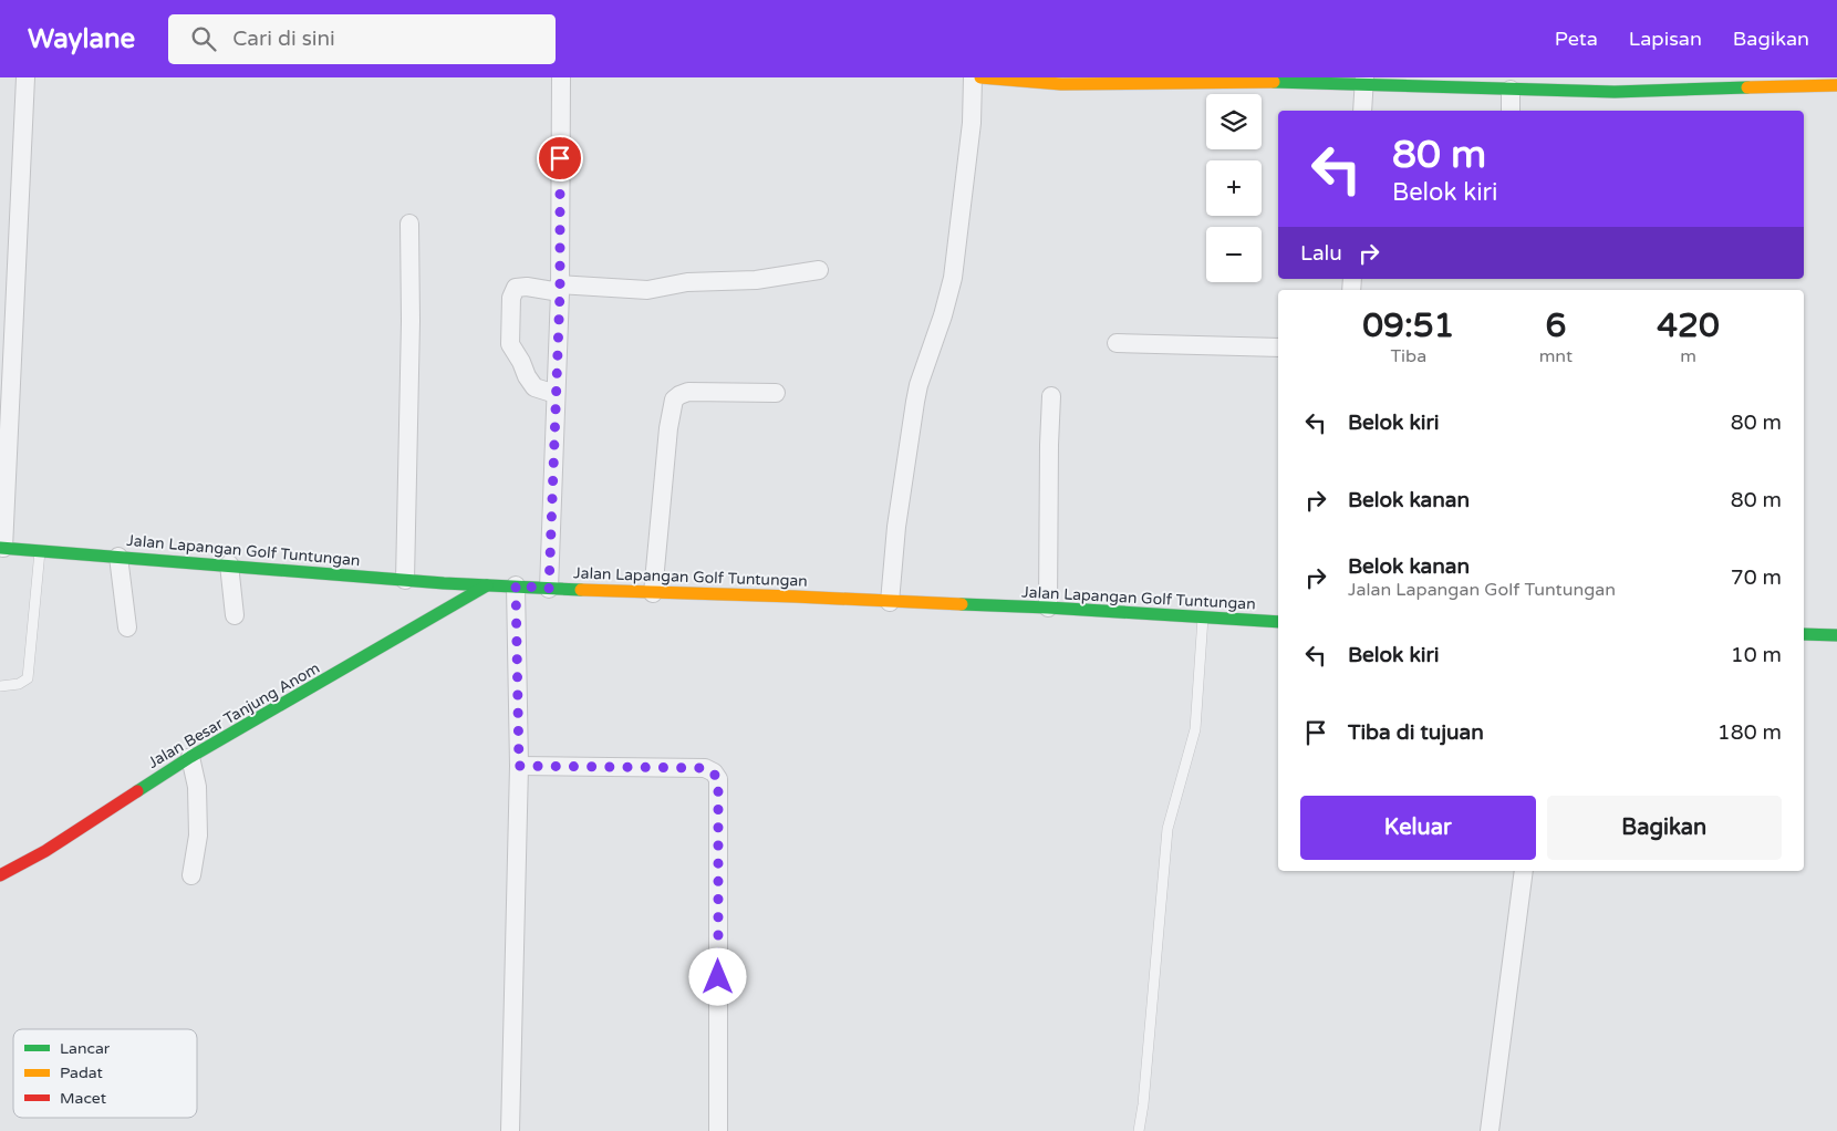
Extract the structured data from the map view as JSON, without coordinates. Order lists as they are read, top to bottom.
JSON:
{
  "streets": {
    "street": ["Jalan Lapangan Golf Tuntungan", "Jalan Besar Tanjung Anom"]
  },
  "crossings": [
    ["Jalan Lapangan Golf Tuntungan", "Jalan Besar Tanjung Anom"]
  ],
  "legend": ["Lancar", "Padat", "Macet"],
  "page": {
    "header": "Waylane",
    "search": "Cari di sini",
    "nav": ["Peta", "Lapisan", "Bagikan"],
    "map_buttons": ["+", "−"],
    "turn": ["80 m", "Belok kiri"],
    "then": "Lalu",
    "eta": [
      "09:51",
      "Tiba",
      "6",
      "mnt",
      "420",
      "m"
    ],
    "list": [
      {
        "name": "Belok kiri",
        "value": "80 m"
      },
      {
        "name": "Belok kanan",
        "value": "80 m"
      },
      {
        "name": "Belok kanan",
        "note": "Jalan Lapangan Golf Tuntungan",
        "value": "70 m"
      },
      {
        "name": "Belok kiri",
        "value": "10 m"
      },
      {
        "name": "Tiba di tujuan",
        "value": "180 m"
      }
    ],
    "buttons": ["Keluar", "Bagikan"]
  }
}
